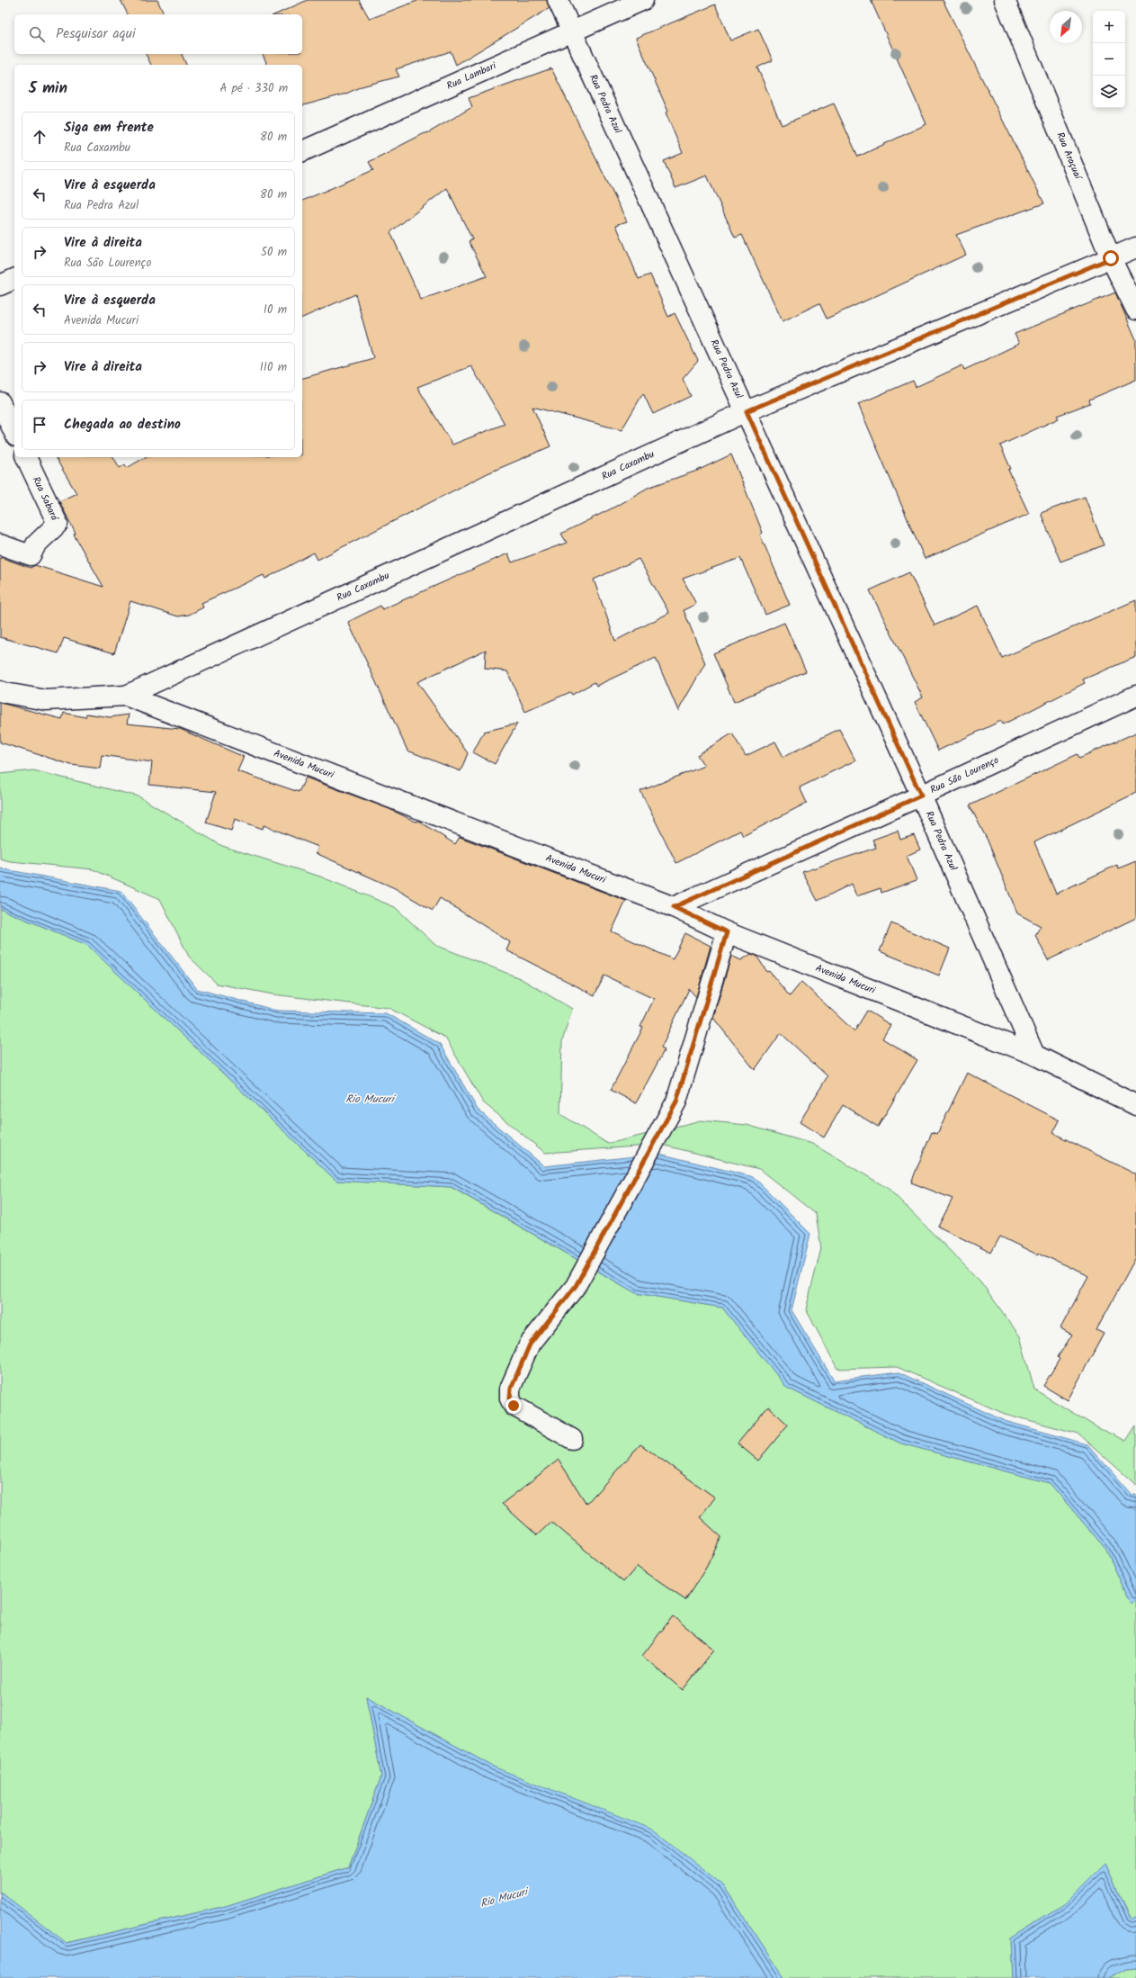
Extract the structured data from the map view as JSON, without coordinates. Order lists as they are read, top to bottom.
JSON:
{
  "streets": {
    "street": [
      "Rua Lambari",
      "Rua Pedra Azul",
      "Rua Araçuaí",
      "Rua Caxambu",
      "Rua Sabará",
      "Avenida Mucuri",
      "Rua São Lourenço"
    ]
  },
  "crossings": [
    ["Rua Lambari", "Rua Pedra Azul"],
    ["Rua Pedra Azul", "Rua Caxambu"],
    ["Rua Pedra Azul", "Avenida Mucuri"],
    ["Rua Pedra Azul", "Rua São Lourenço"],
    ["Rua Araçuaí", "Rua Caxambu"],
    ["Rua Caxambu", "Avenida Mucuri"],
    ["Avenida Mucuri", "Rua São Lourenço"]
  ],
  "water": ["Rio Mucuri"],
  "north": "bottom left",
  "page": {
    "map_buttons": ["+", "−"],
    "search": "Pesquisar aqui",
    "heading": ["5 min", "A pé · 330 m"],
    "list": [
      ["Siga em frente", "Rua Caxambu", "80 m"],
      ["Vire à esquerda", "Rua Pedra Azul", "80 m"],
      ["Vire à direita", "Rua São Lourenço", "50 m"],
      ["Vire à esquerda", "Avenida Mucuri", "10 m"],
      ["Vire à direita", "110 m"],
      "Chegada ao destino"
    ]
  }
}
